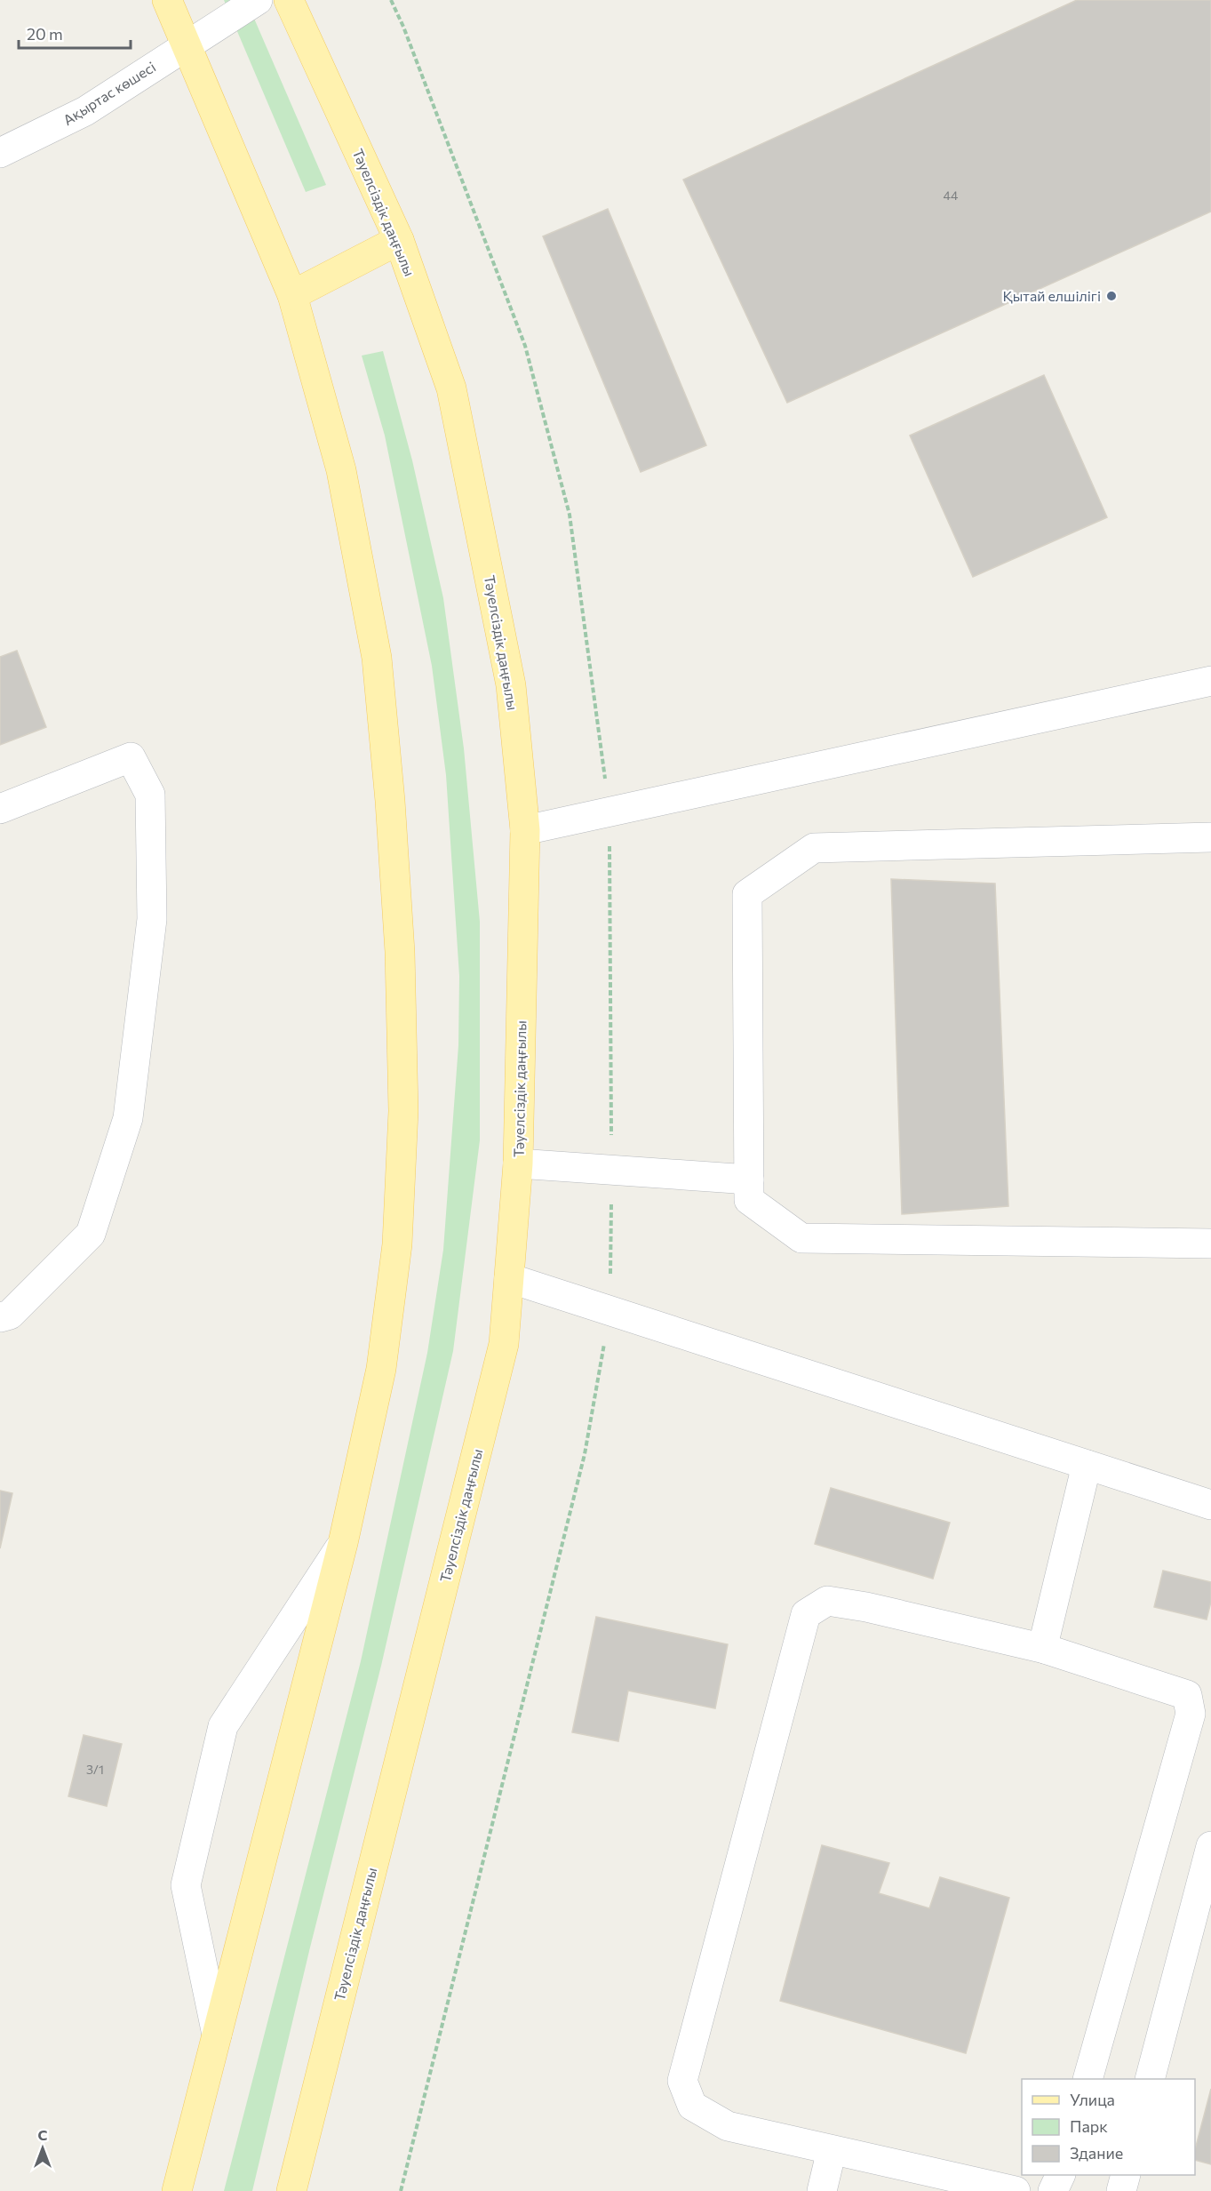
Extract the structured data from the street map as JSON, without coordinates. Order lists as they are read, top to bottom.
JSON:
{
  "streets": {
    "main road": ["Тәуелсіздік даңғылы"],
    "street": ["Ақыртас көшесі"]
  },
  "places": ["Қытай елшілігі"],
  "house_numbers": ["44", "3/1"],
  "legend": ["Улица", "Парк", "Здание"],
  "scale_bar": "20 m",
  "north": "top"
}
